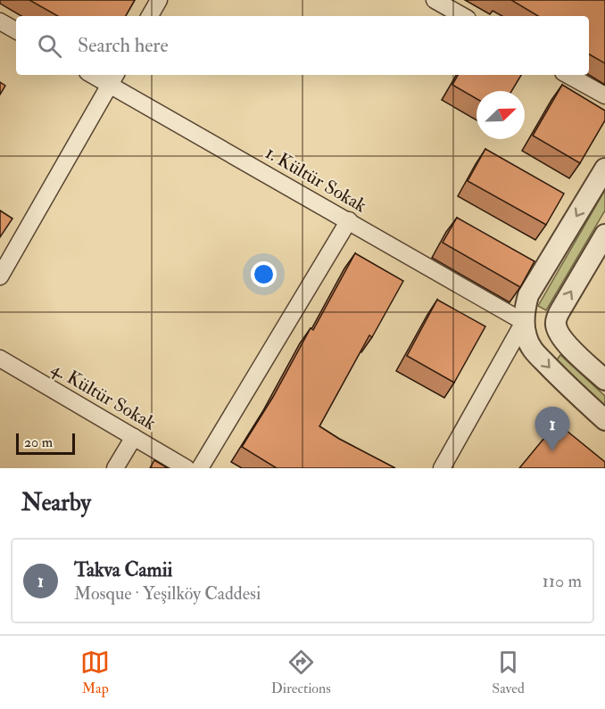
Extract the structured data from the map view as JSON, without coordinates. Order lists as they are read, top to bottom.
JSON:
{
  "streets": {
    "street": ["1. Kültür Sokak", "4. Kültür Sokak"]
  },
  "scale_bar": "20 m",
  "north": "top right",
  "page": {
    "search": "Search here",
    "pins": "1",
    "scale": "20 m",
    "heading": "Nearby",
    "list": [
      {
        "mark": "1",
        "name": "Takva Camii",
        "note": "Mosque · Yeşilköy Caddesi",
        "value": "110 m"
      }
    ],
    "nav": ["Map", "Directions", "Saved"]
  }
}
